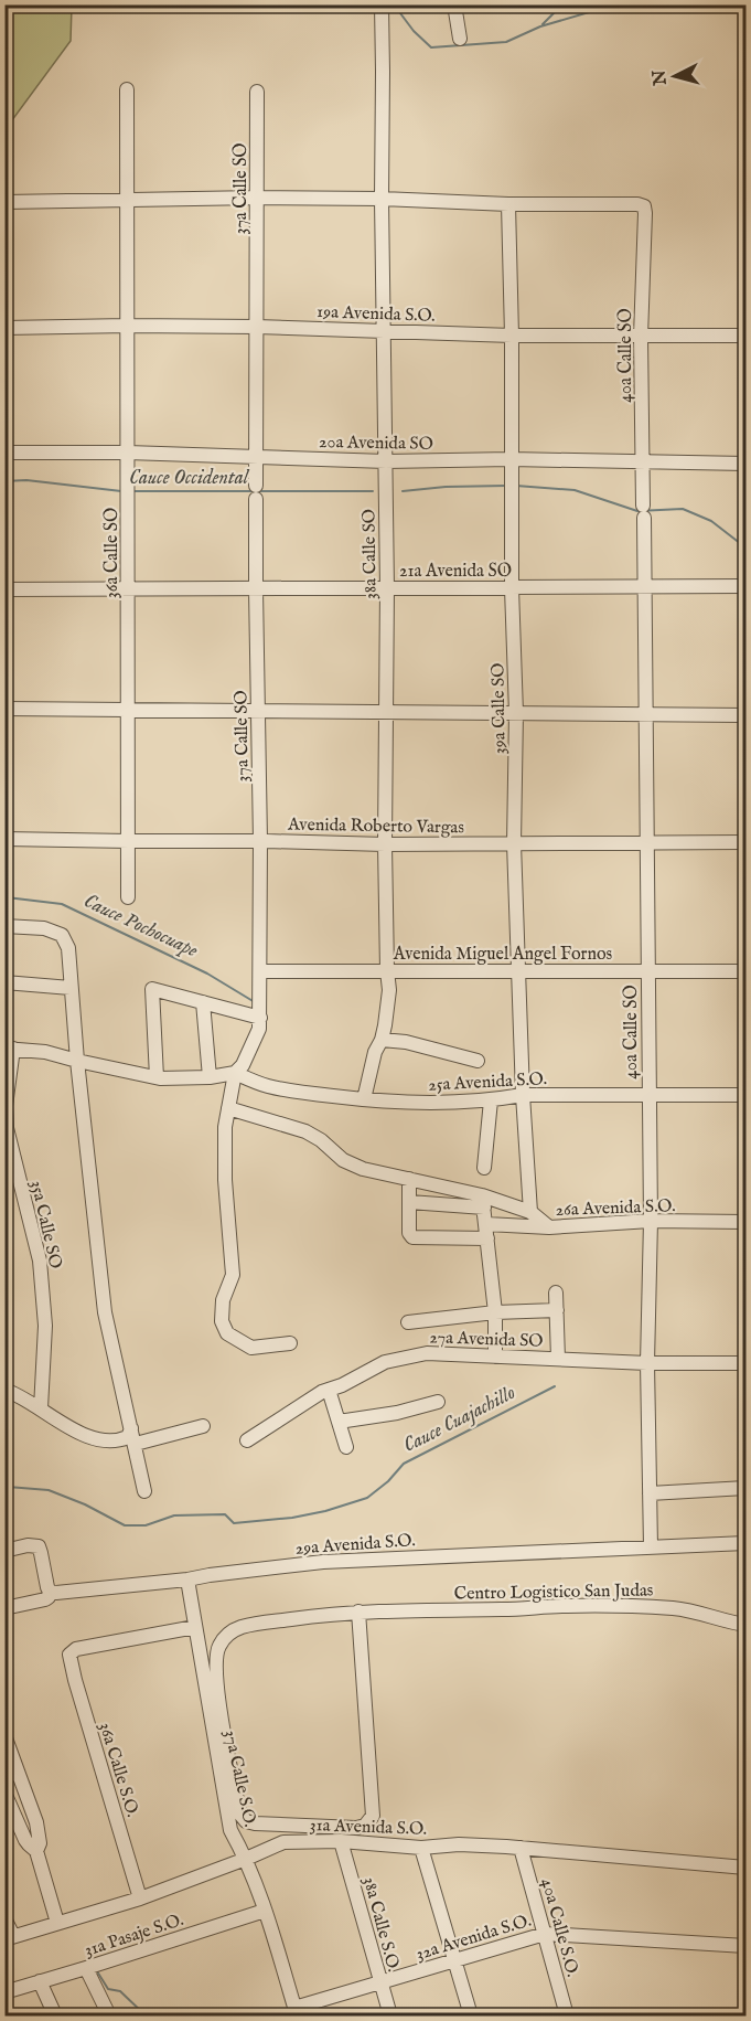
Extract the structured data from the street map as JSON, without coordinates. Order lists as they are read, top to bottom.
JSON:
{
  "streets": {
    "street": [
      "37a Calle SO",
      "19a Avenida S.O.",
      "40a Calle SO",
      "20a Avenida SO",
      "36a Calle SO",
      "38a Calle SO",
      "21a Avenida SO",
      "39a Calle SO",
      "Avenida Roberto Vargas",
      "Avenida Miguel Angel Fornos",
      "25a Avenida S.O.",
      "26a Avenida S.O.",
      "35a Calle SO",
      "27a Avenida SO",
      "29a Avenida S.O.",
      "Centro Logistico San Judas",
      "36a Calle S.O.",
      "37a Calle S.O.",
      "31a Avenida S.O.",
      "38a Calle S.O.",
      "40a Calle S.O.",
      "31a Pasaje S.O.",
      "32a Avenida S.O."
    ]
  },
  "crossings": [
    ["37a Calle SO", "19a Avenida S.O."],
    ["37a Calle SO", "20a Avenida SO"],
    ["37a Calle SO", "21a Avenida SO"],
    ["37a Calle SO", "Avenida Roberto Vargas"],
    ["37a Calle SO", "Avenida Miguel Angel Fornos"],
    ["19a Avenida S.O.", "40a Calle SO"],
    ["19a Avenida S.O.", "36a Calle SO"],
    ["19a Avenida S.O.", "38a Calle SO"],
    ["19a Avenida S.O.", "39a Calle SO"],
    ["40a Calle SO", "20a Avenida SO"],
    ["40a Calle SO", "21a Avenida SO"],
    ["40a Calle SO", "39a Calle SO"],
    ["40a Calle SO", "Avenida Roberto Vargas"],
    ["40a Calle SO", "Avenida Miguel Angel Fornos"],
    ["40a Calle SO", "25a Avenida S.O."],
    ["40a Calle SO", "26a Avenida S.O."],
    ["40a Calle SO", "27a Avenida SO"],
    ["40a Calle SO", "29a Avenida S.O."],
    ["20a Avenida SO", "36a Calle SO"],
    ["20a Avenida SO", "38a Calle SO"],
    ["20a Avenida SO", "39a Calle SO"],
    ["36a Calle SO", "21a Avenida SO"],
    ["36a Calle SO", "Avenida Roberto Vargas"],
    ["38a Calle SO", "21a Avenida SO"],
    ["38a Calle SO", "Avenida Roberto Vargas"],
    ["38a Calle SO", "Avenida Miguel Angel Fornos"],
    ["38a Calle SO", "25a Avenida S.O."],
    ["21a Avenida SO", "39a Calle SO"],
    ["39a Calle SO", "Avenida Roberto Vargas"],
    ["39a Calle SO", "Avenida Miguel Angel Fornos"],
    ["39a Calle SO", "25a Avenida S.O."],
    ["29a Avenida S.O.", "37a Calle S.O."],
    ["36a Calle S.O.", "37a Calle S.O."],
    ["36a Calle S.O.", "31a Avenida S.O."],
    ["37a Calle S.O.", "31a Avenida S.O."],
    ["37a Calle S.O.", "31a Pasaje S.O."],
    ["37a Calle S.O.", "32a Avenida S.O."],
    ["31a Avenida S.O.", "38a Calle S.O."],
    ["31a Avenida S.O.", "40a Calle S.O."],
    ["38a Calle S.O.", "32a Avenida S.O."],
    ["40a Calle S.O.", "32a Avenida S.O."]
  ],
  "water": ["Cauce Occidental", "Cauce Pochocuape", "Cauce Cuajachillo"],
  "north": "left"
}
